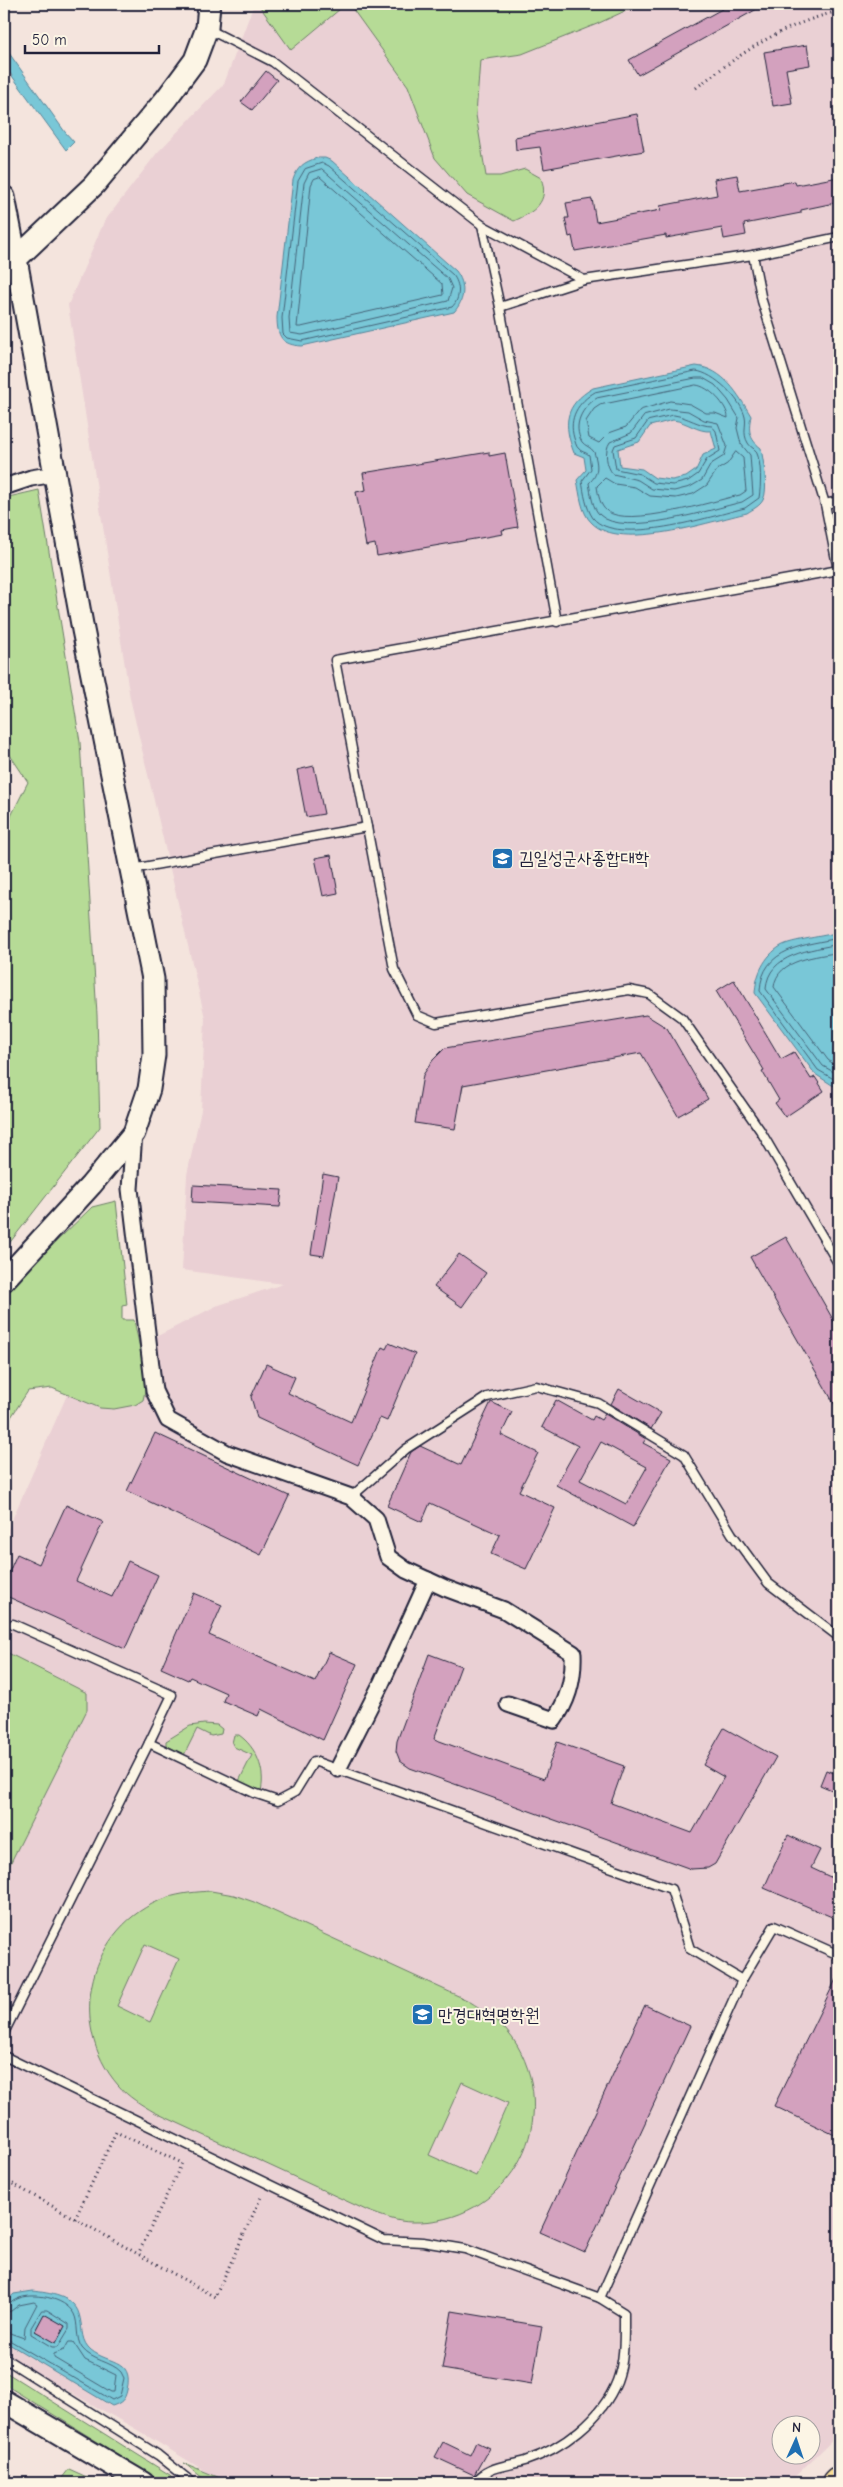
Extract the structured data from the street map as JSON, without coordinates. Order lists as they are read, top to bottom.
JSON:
{
  "places": {
    "school or university": ["김일성군사종합대학", "만경대혁명학원"]
  },
  "scale_bar": "50 m",
  "north": "top"
}
